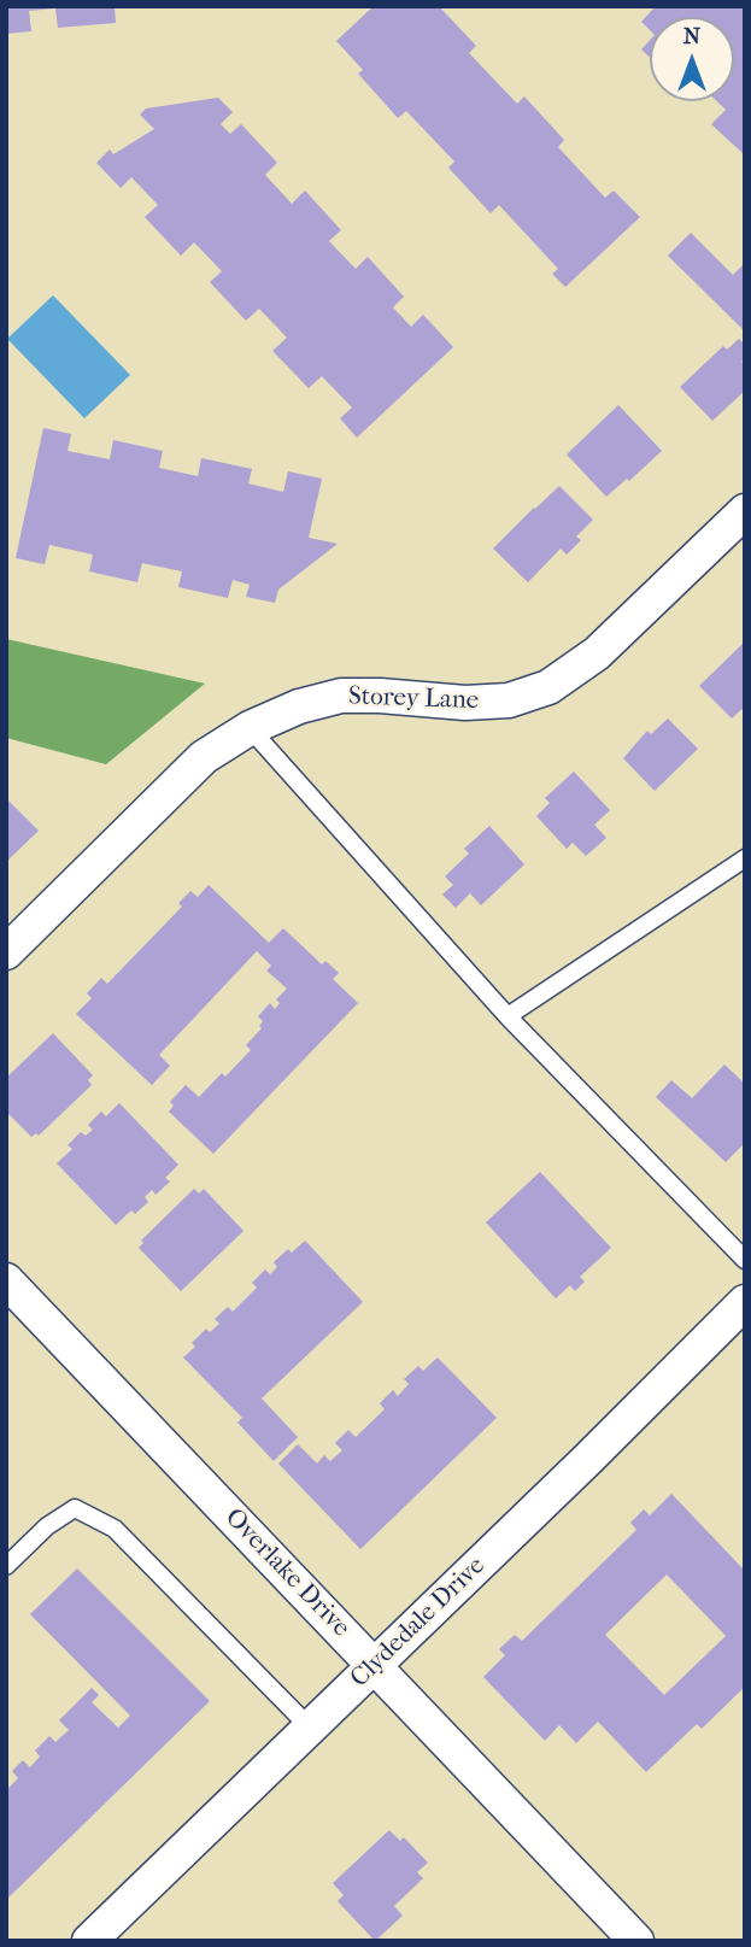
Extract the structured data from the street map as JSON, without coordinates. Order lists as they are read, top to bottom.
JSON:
{
  "streets": {
    "street": ["Storey Lane", "Overlake Drive", "Clydedale Drive"]
  },
  "crossings": [
    ["Overlake Drive", "Clydedale Drive"]
  ],
  "north": "top"
}
